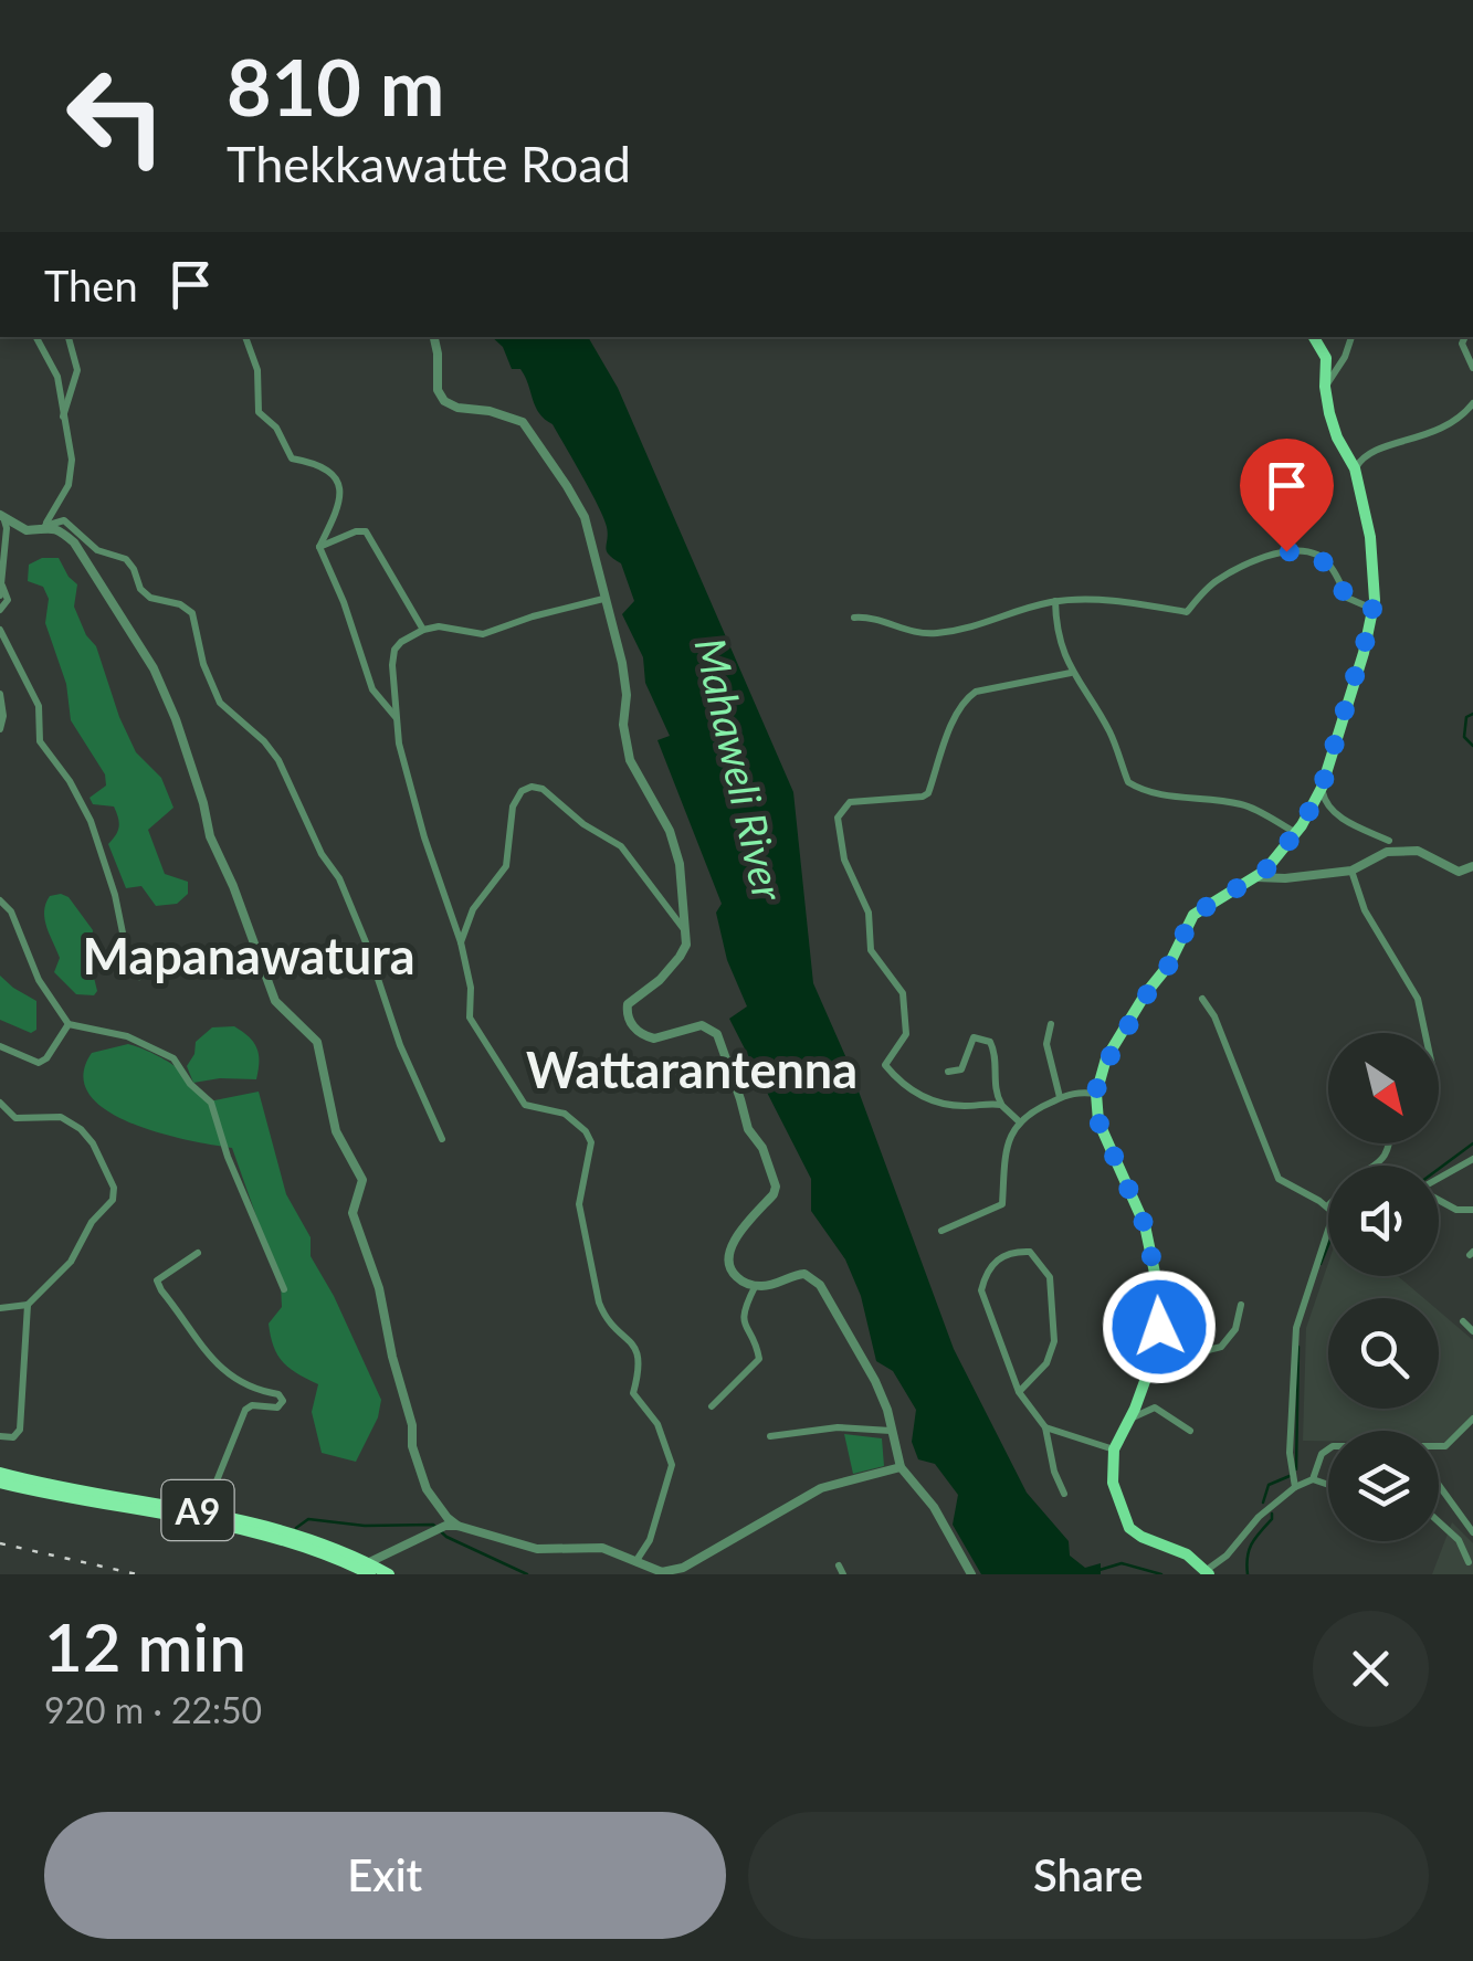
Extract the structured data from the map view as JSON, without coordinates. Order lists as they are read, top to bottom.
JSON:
{
  "streets": {
    "highway": ["A9"]
  },
  "districts": ["Mapanawatura", "Wattarantenna"],
  "water": ["Mahaweli River"],
  "north": "bottom right",
  "page": {
    "turn": ["810 m", "Thekkawatte Road"],
    "then": "Then",
    "heading": ["12 min", "920 m · 22:50"],
    "buttons": ["Exit", "Share"]
  }
}
